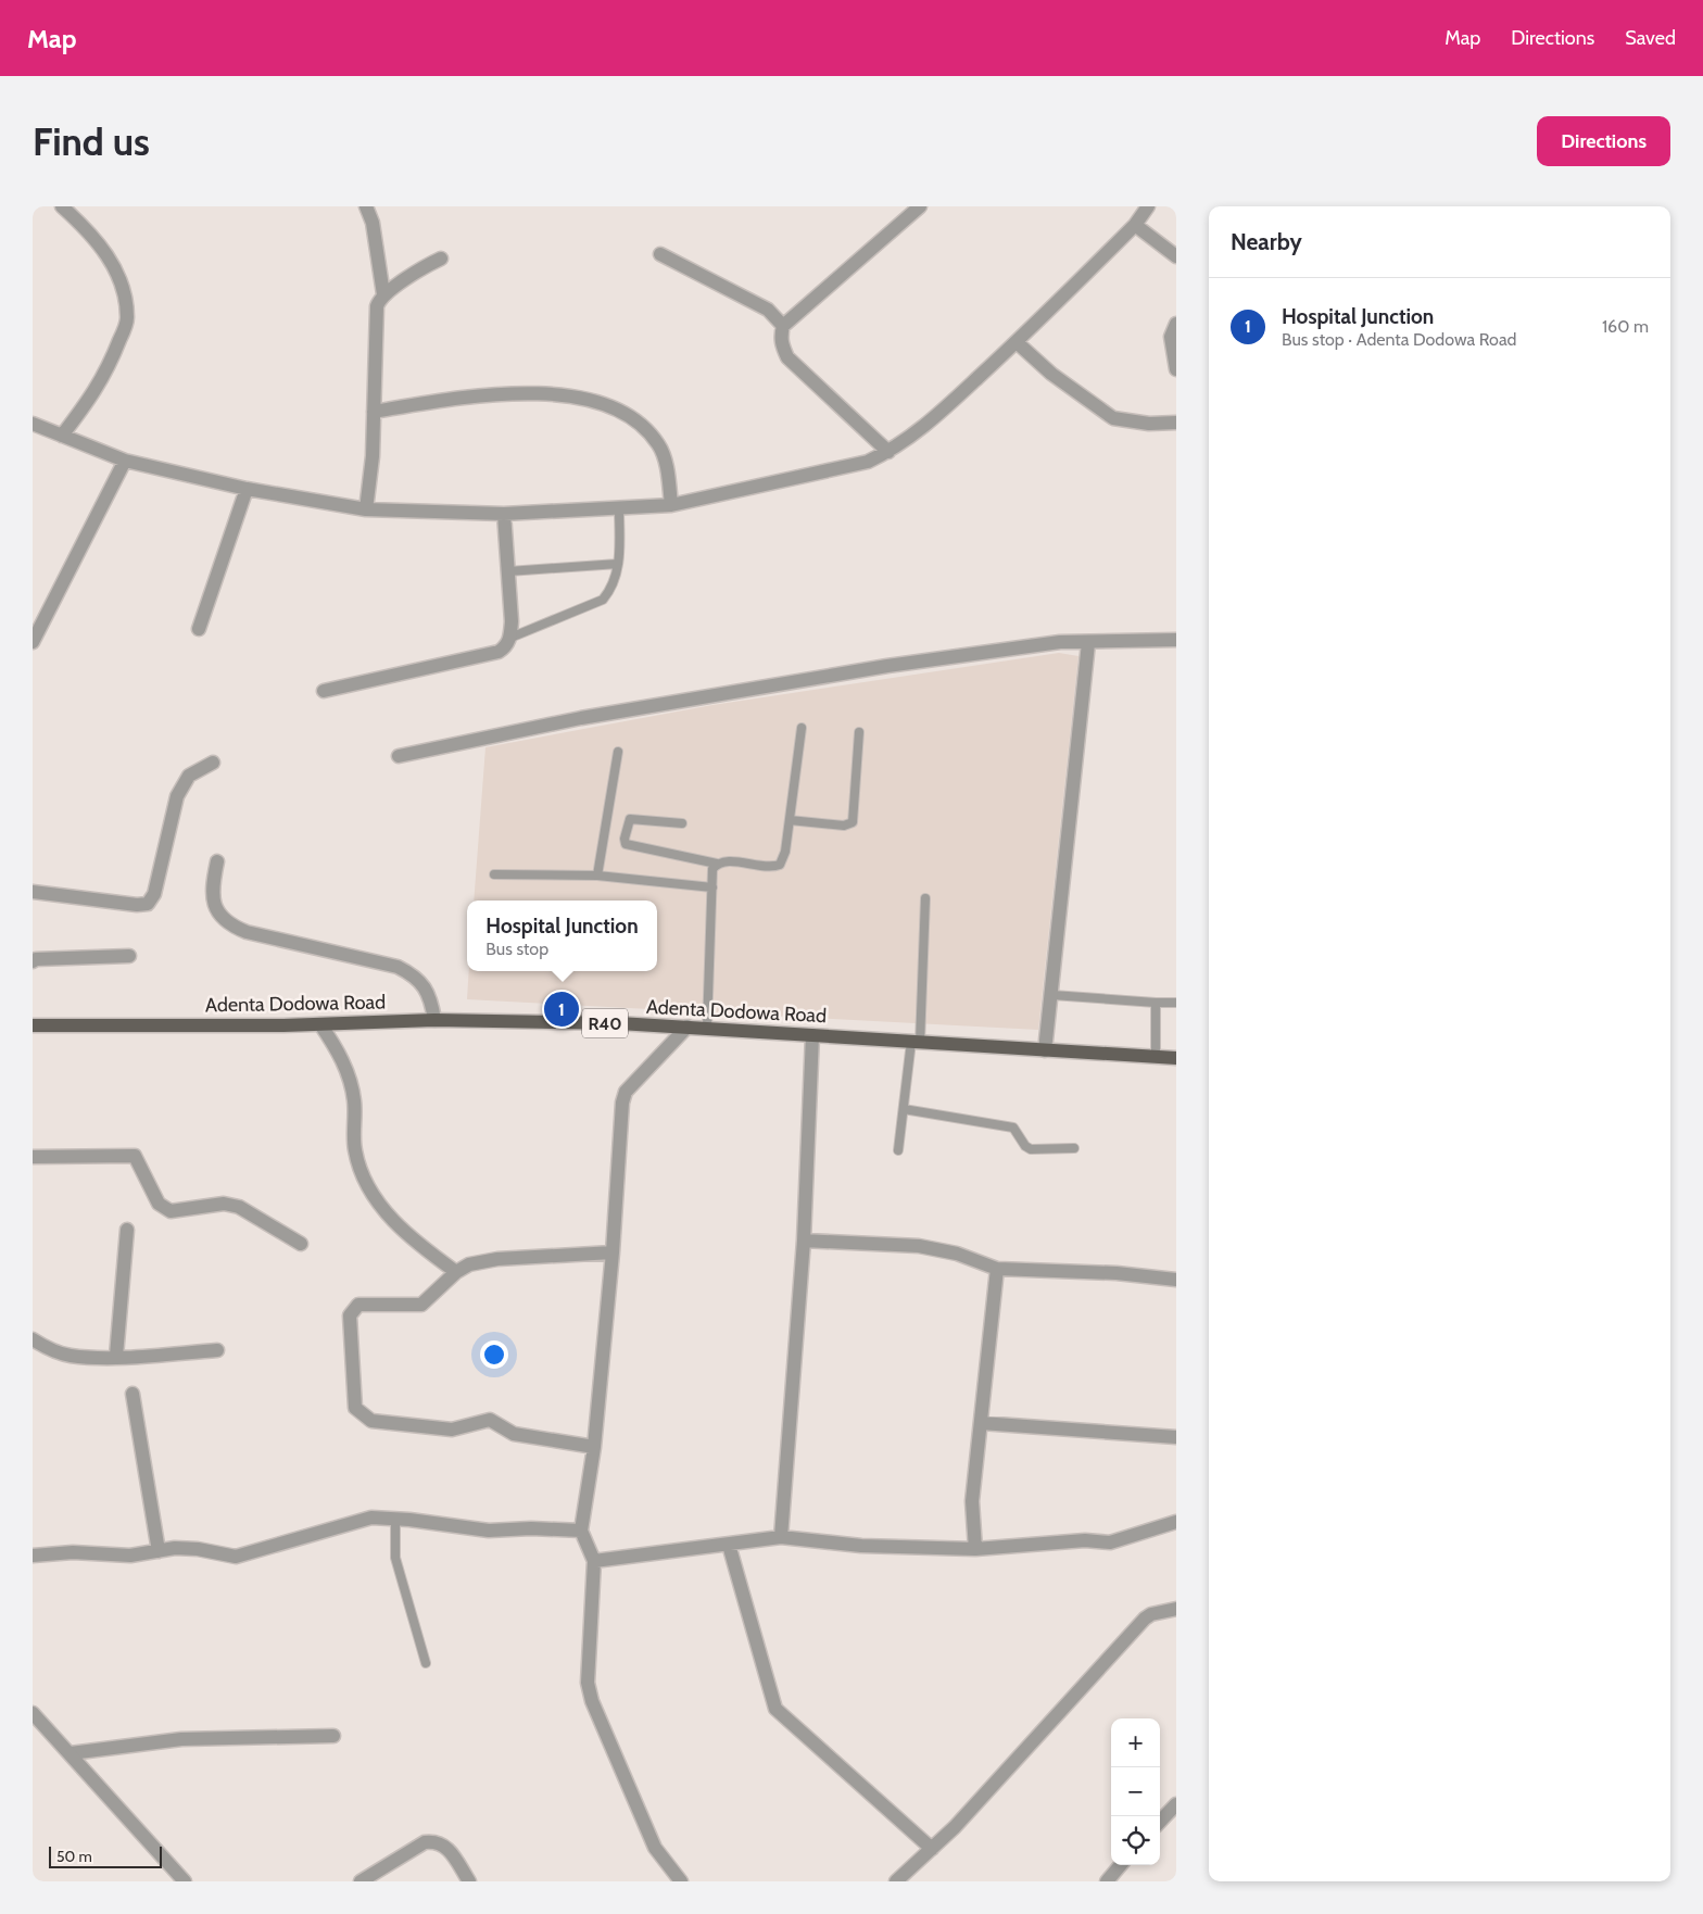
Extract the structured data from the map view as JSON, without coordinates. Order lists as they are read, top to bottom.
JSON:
{
  "streets": {
    "main road": ["Adenta Dodowa Road", "R40"]
  },
  "scale_bar": "50 m",
  "page": {
    "header": "Map",
    "nav": ["Map", "Directions", "Saved"],
    "buttons": "Directions",
    "title": "Find us",
    "heading": "Nearby",
    "list": [
      {
        "mark": "1",
        "name": "Hospital Junction",
        "note": "Bus stop · Adenta Dodowa Road",
        "value": "160 m"
      }
    ],
    "popup": ["Hospital Junction", "Bus stop"],
    "pins": "1",
    "map_buttons": ["+", "−"],
    "scale": "50 m"
  }
}
